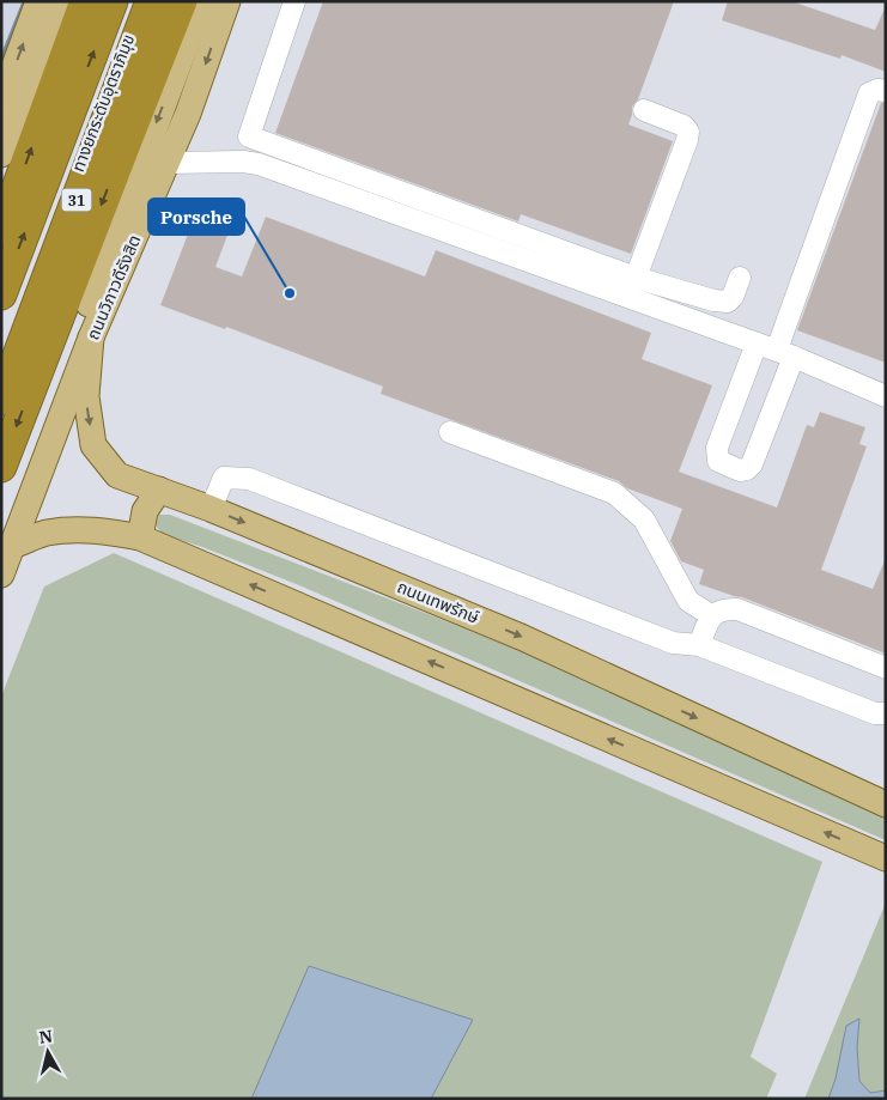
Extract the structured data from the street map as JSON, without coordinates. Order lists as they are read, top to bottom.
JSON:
{
  "streets": {
    "highway": ["ทางยกระดับอุตราภิมุข", "31"],
    "main road": ["ถนนวิภาวดีรังสิต", "ถนนเทพรักษ์"]
  },
  "crossings": [
    ["ถนนวิภาวดีรังสิต", "ถนนเทพรักษ์"]
  ],
  "places": ["Porsche"],
  "north": "top"
}
